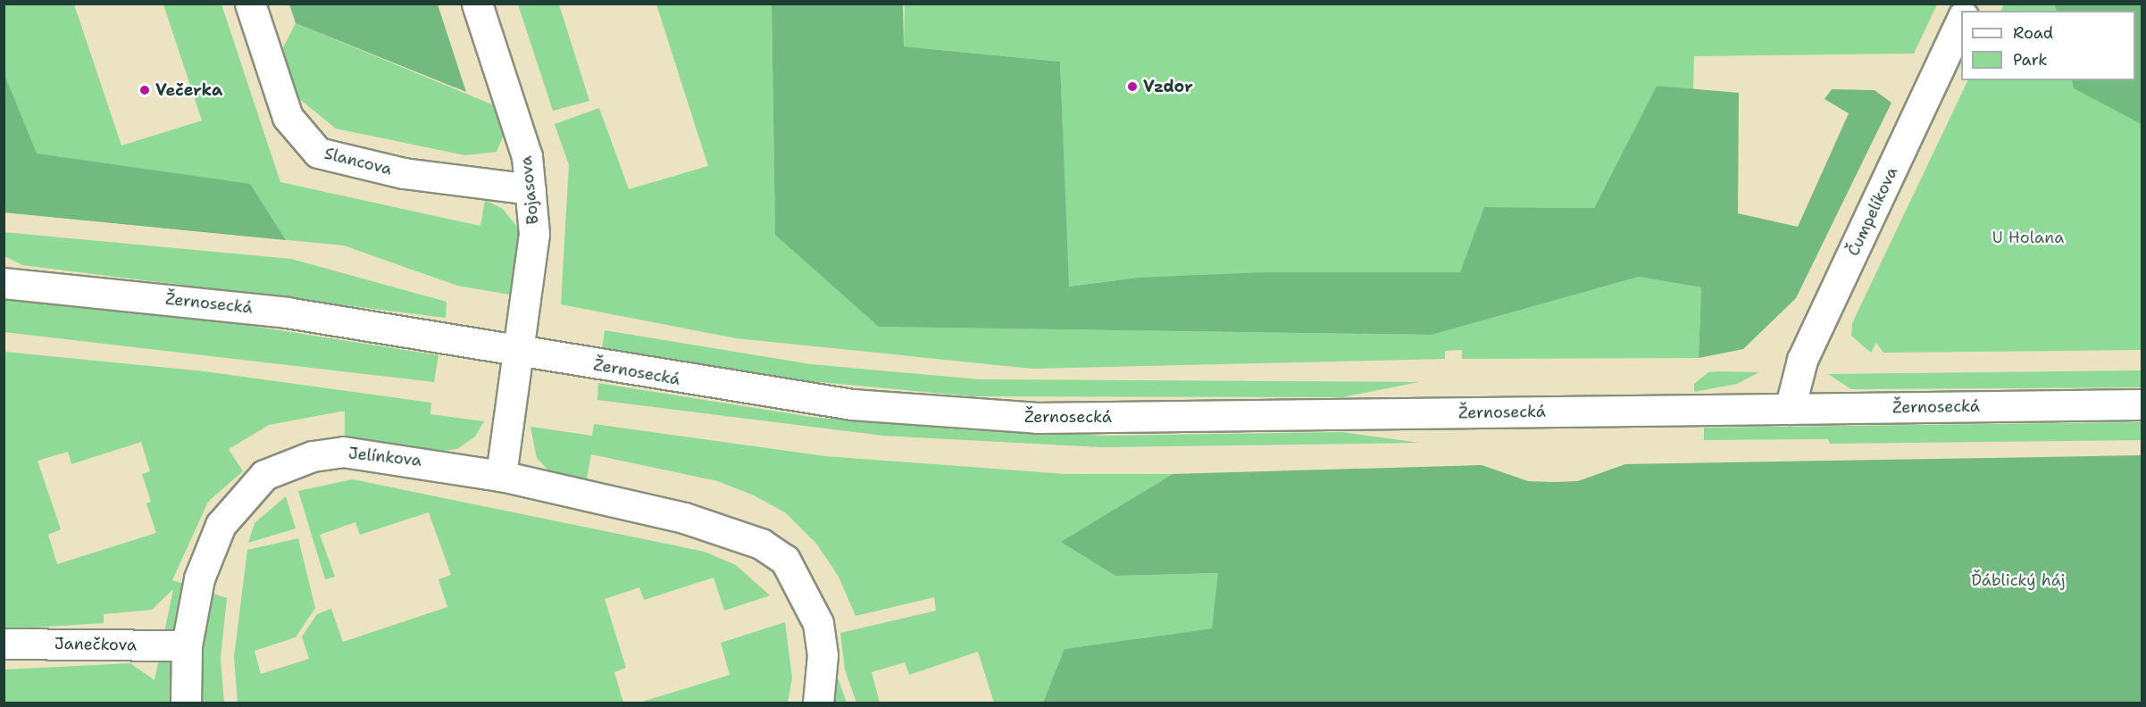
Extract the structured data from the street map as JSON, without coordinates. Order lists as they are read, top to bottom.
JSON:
{
  "streets": {
    "street": [
      "Slancova",
      "Bojasova",
      "Čumpelíkova",
      "Žernosecká",
      "Jelínkova",
      "Janečkova"
    ]
  },
  "crossings": [
    ["Slancova", "Bojasova"],
    ["Bojasova", "Žernosecká"],
    ["Čumpelíkova", "Žernosecká"],
    ["Jelínkova", "Janečkova"]
  ],
  "parks": ["U Holana", "Ďáblický háj"],
  "places": ["Vzdor", "Večerka"],
  "legend": ["Road", "Park"]
}
